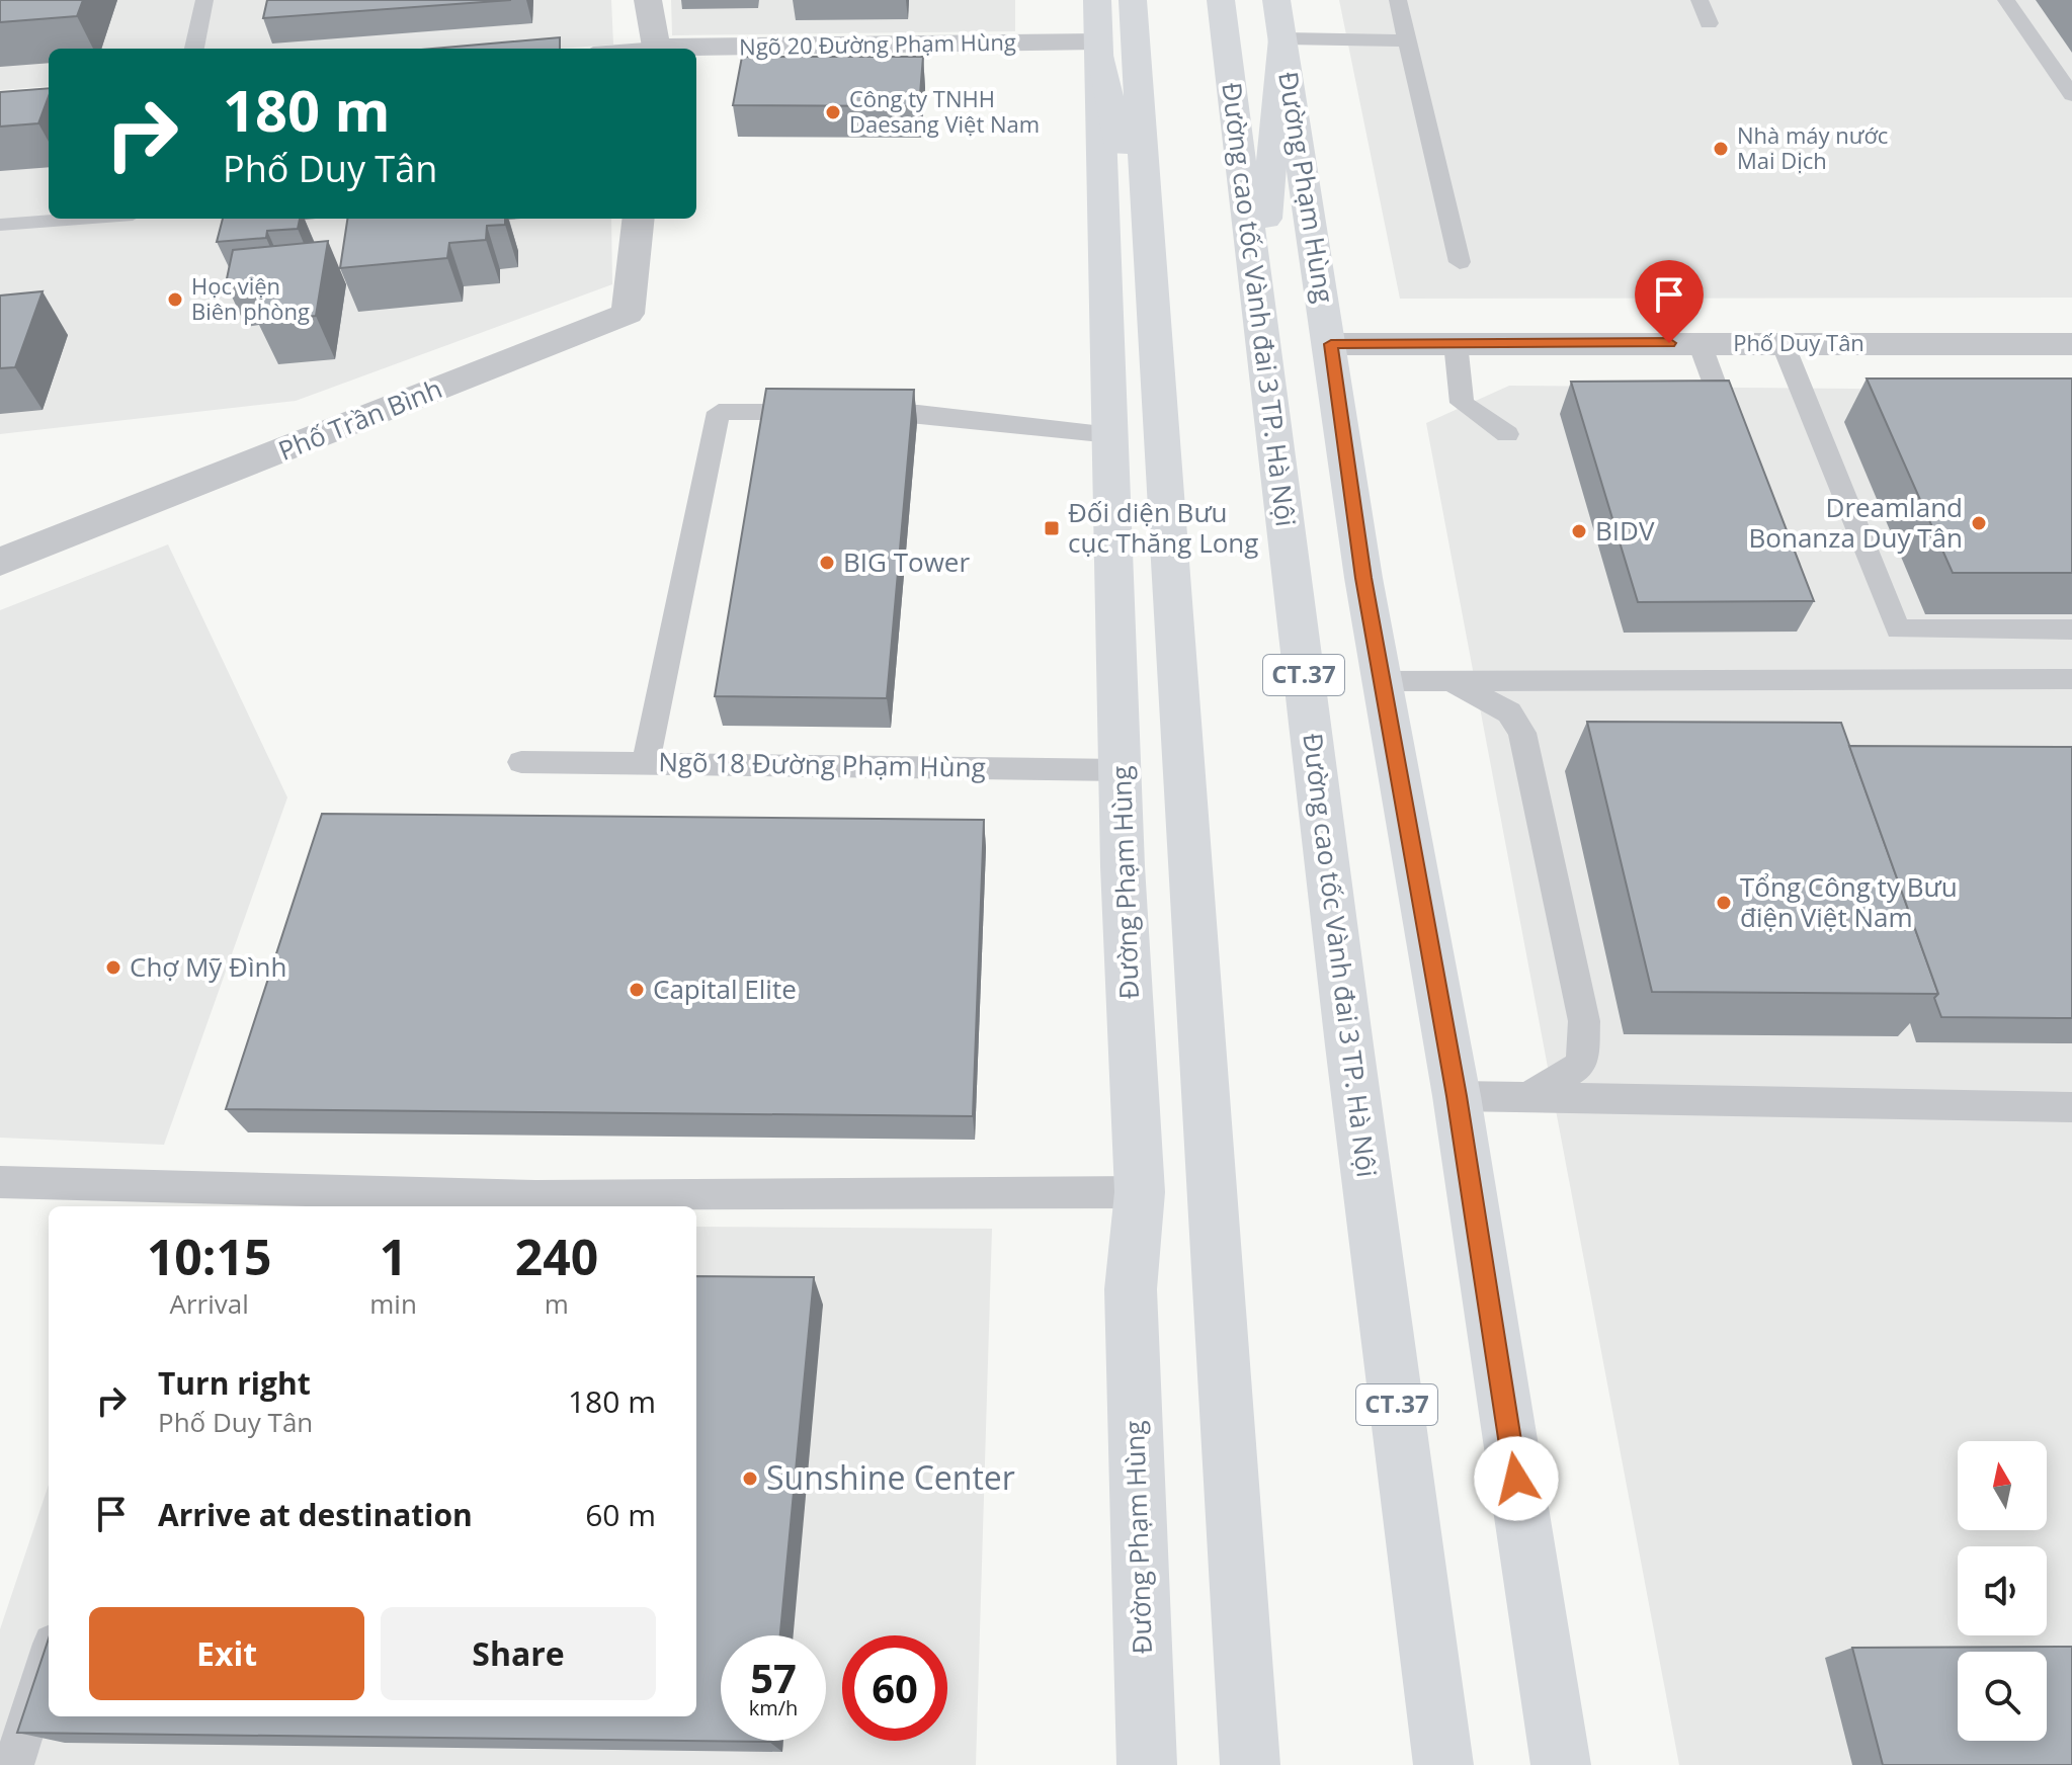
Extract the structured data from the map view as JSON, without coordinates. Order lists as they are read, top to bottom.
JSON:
{
  "streets": {
    "main road": ["Đường Phạm Hùng", "Đường cao tốc Vành đai 3 TP. Hà Nội", "CT.37"],
    "street": ["Ngõ 20 Đường Phạm Hùng", "Phố Duy Tân", "Phố Trần Bình"],
    "lane": ["Ngõ 18 Đường Phạm Hùng"]
  },
  "crossings": [
    ["Ngõ 20 Đường Phạm Hùng", "Đường Phạm Hùng"],
    ["Đường Phạm Hùng", "Phố Duy Tân"],
    ["Đường Phạm Hùng", "Ngõ 18 Đường Phạm Hùng"]
  ],
  "places": {
    "other": [
      "Công ty TNHH Daesang Việt Nam",
      "Nhà máy nước Mai Dịch",
      "Học viện Biên phòng",
      "Dreamland Bonanza Duy Tân",
      "BIDV",
      "BIG Tower",
      "Tổng Công ty Bưu điện Việt Nam",
      "Chợ Mỹ Đình",
      "Capital Elite",
      "Sunshine Center"
    ],
    "transit": ["Đối diện Bưu cục Thăng Long"]
  },
  "north": "top",
  "page": {
    "turn": ["180 m", "Phố Duy Tân"],
    "eta": [
      "10:15",
      "Arrival",
      "1",
      "min",
      "240",
      "m"
    ],
    "list": [
      {
        "name": "Turn right",
        "note": "Phố Duy Tân",
        "value": "180 m"
      },
      {
        "name": "Arrive at destination",
        "value": "60 m"
      }
    ],
    "buttons": ["Exit", "Share"],
    "speed": "57 km/h",
    "limit": "60"
  }
}
